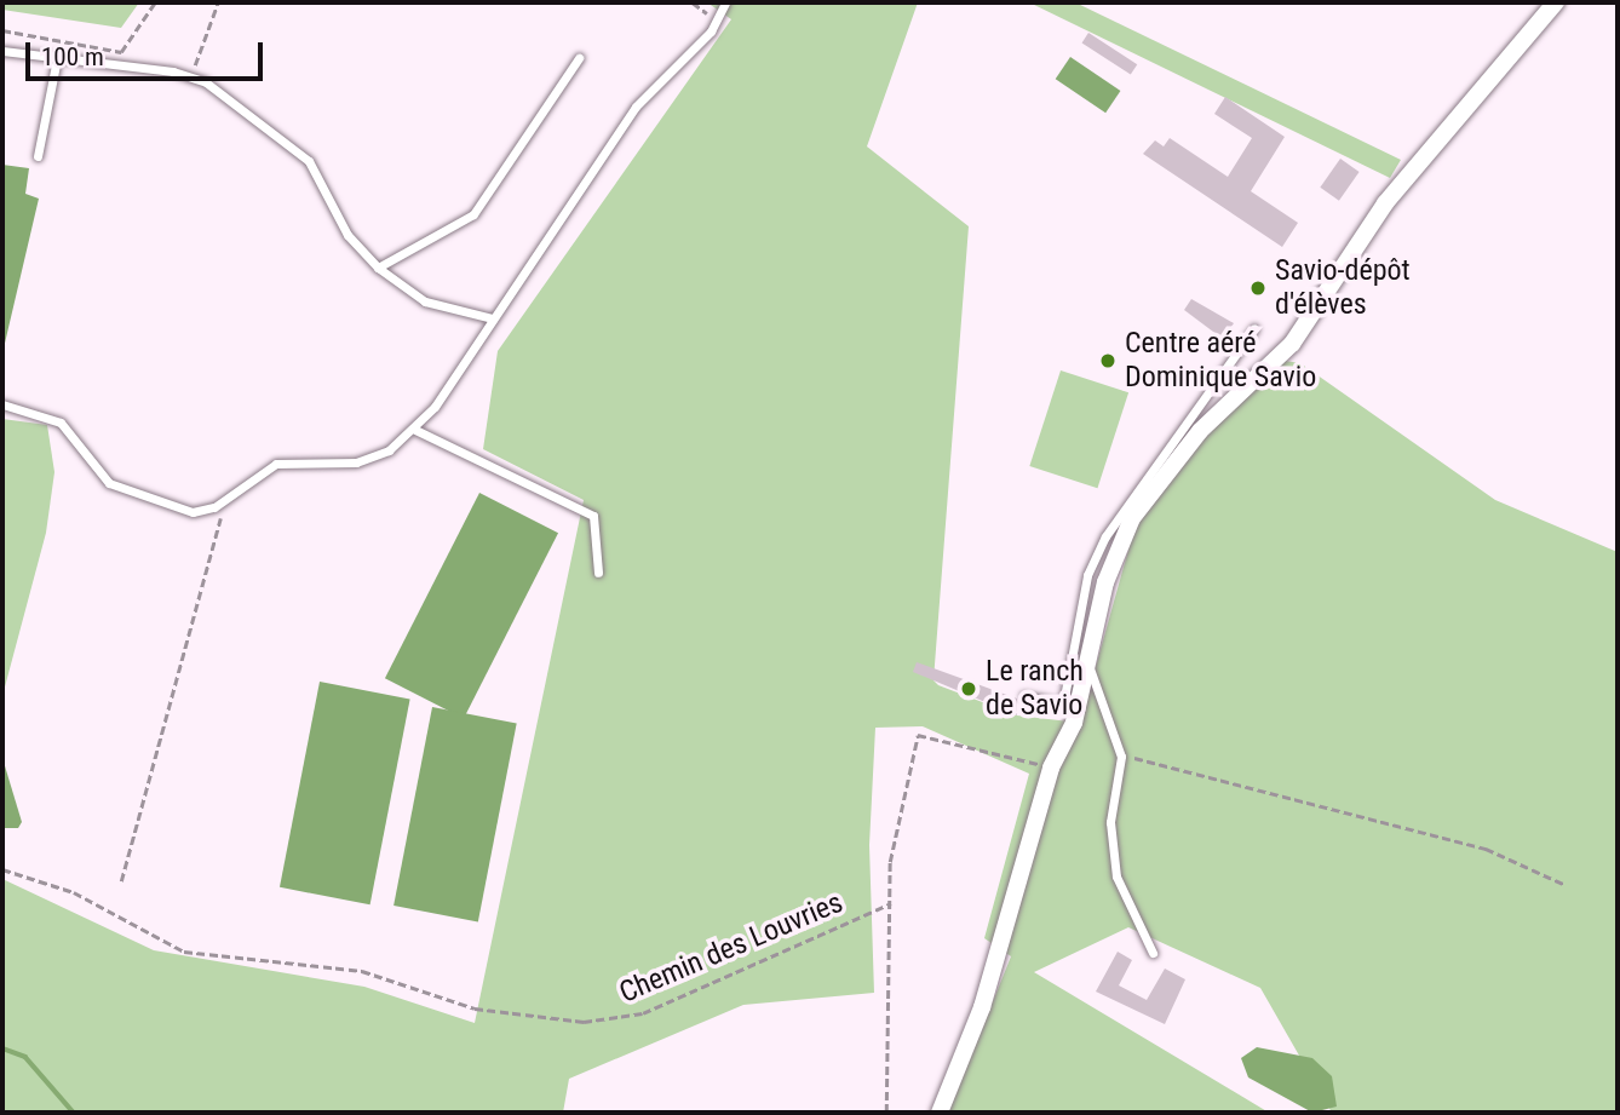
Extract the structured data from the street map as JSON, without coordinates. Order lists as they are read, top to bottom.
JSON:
{
  "streets": {
    "path": ["Chemin des Louvries"]
  },
  "places": ["Savio-dépôt d'élèves", "Centre aéré Dominique Savio", "Le ranch de Savio"],
  "scale_bar": "100 m"
}
